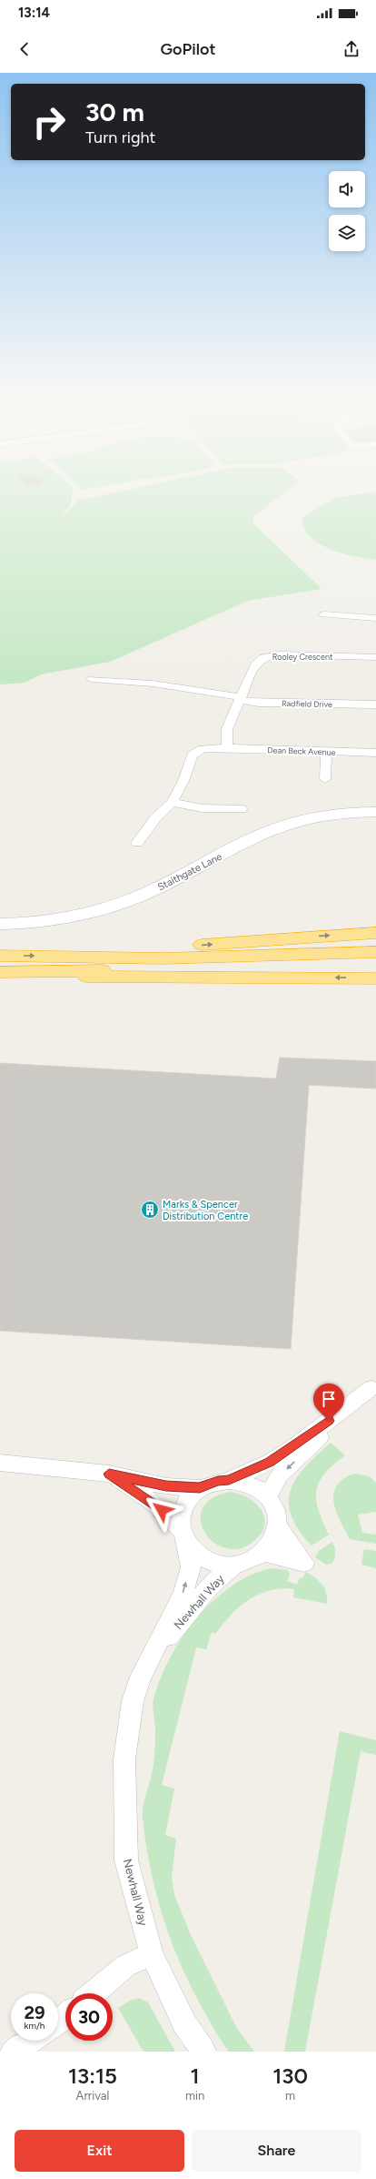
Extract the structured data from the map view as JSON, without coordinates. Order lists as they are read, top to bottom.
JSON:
{
  "streets": {
    "street": [
      "Rooley Crescent",
      "Radfield Drive",
      "Dean Beck Avenue",
      "Staithgate Lane",
      "Newhall Way"
    ]
  },
  "crossings": [
    ["Rooley Crescent", "Radfield Drive"],
    ["Rooley Crescent", "Dean Beck Avenue"]
  ],
  "places": {
    "building": ["Marks & Spencer Distribution Centre"]
  },
  "page": {
    "status": "13:14",
    "header": "GoPilot",
    "turn": ["30 m", "Turn right"],
    "speed": "29 km/h",
    "limit": "30",
    "eta": [
      "13:15",
      "Arrival",
      "1",
      "min",
      "130",
      "m"
    ],
    "buttons": ["Exit", "Share"]
  }
}
